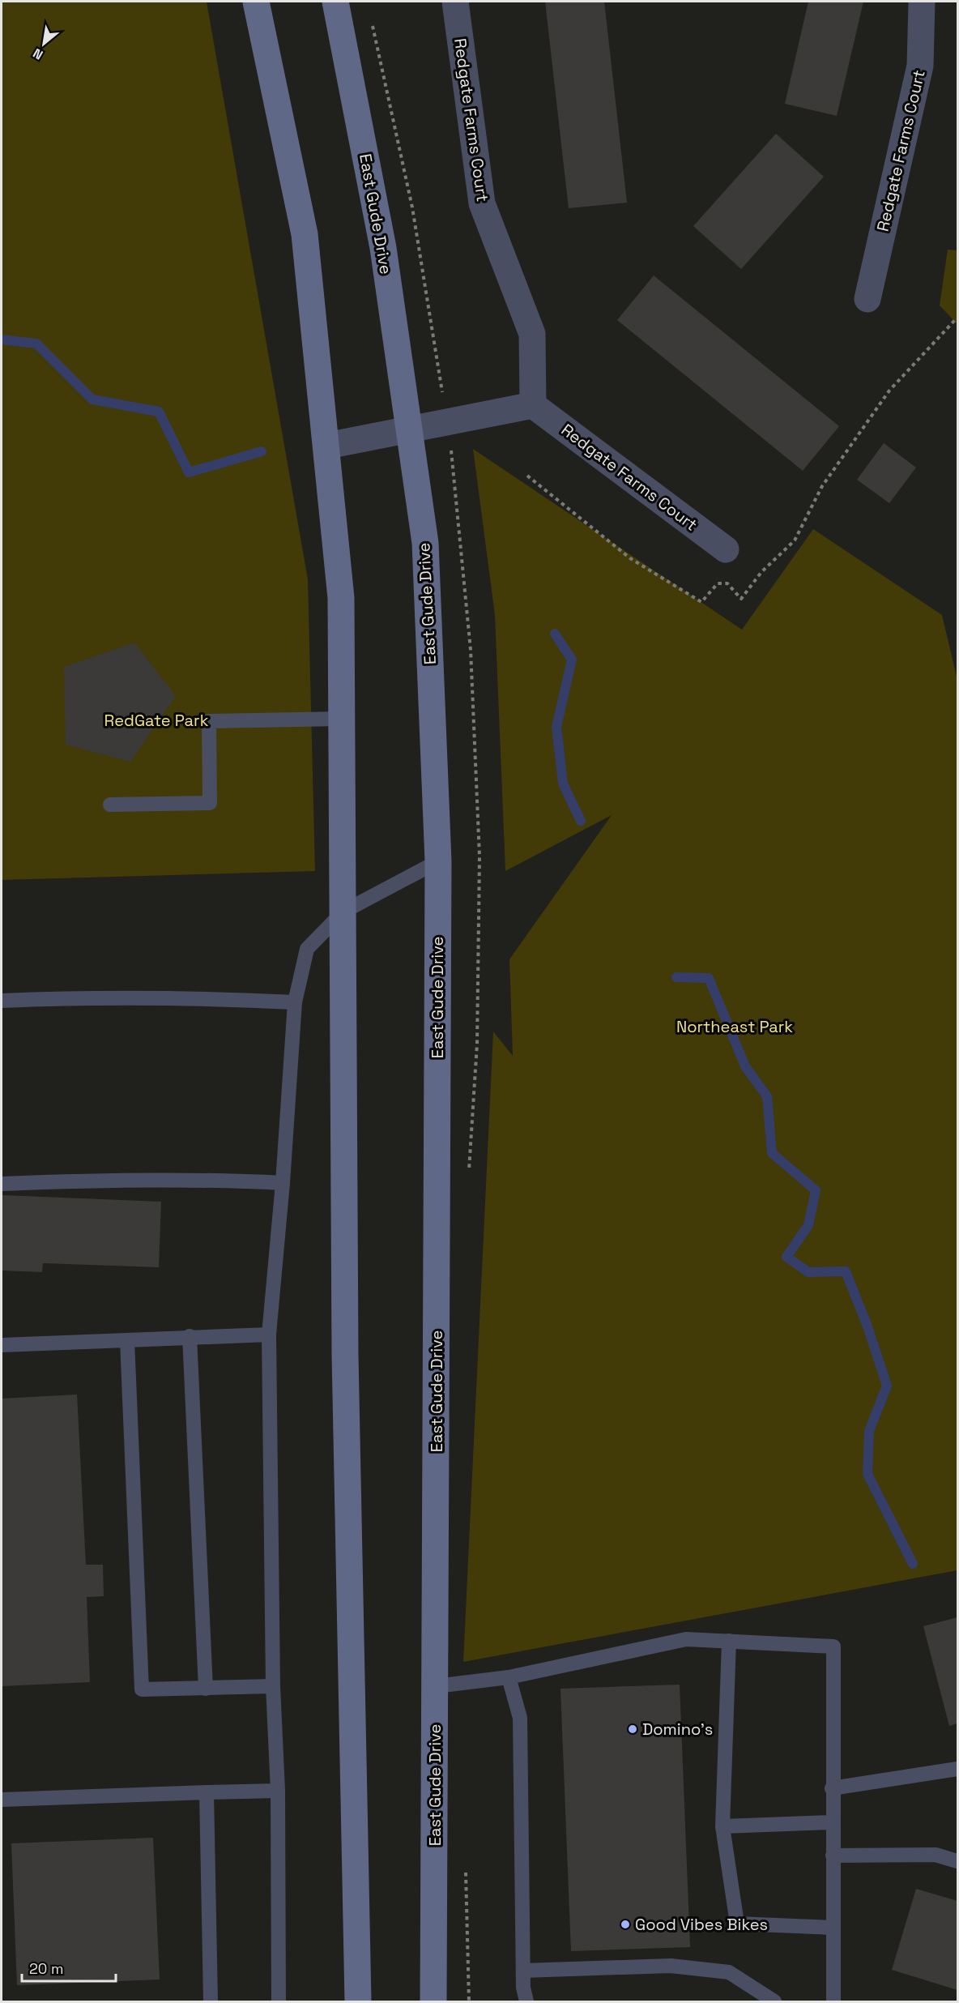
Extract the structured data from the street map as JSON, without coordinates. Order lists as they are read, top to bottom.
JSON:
{
  "streets": {
    "main road": ["East Gude Drive"],
    "street": ["Redgate Farms Court"]
  },
  "parks": ["RedGate Park", "Northeast Park"],
  "places": ["Domino's", "Good Vibes Bikes"],
  "scale_bar": "20 m",
  "north": "bottom left"
}
